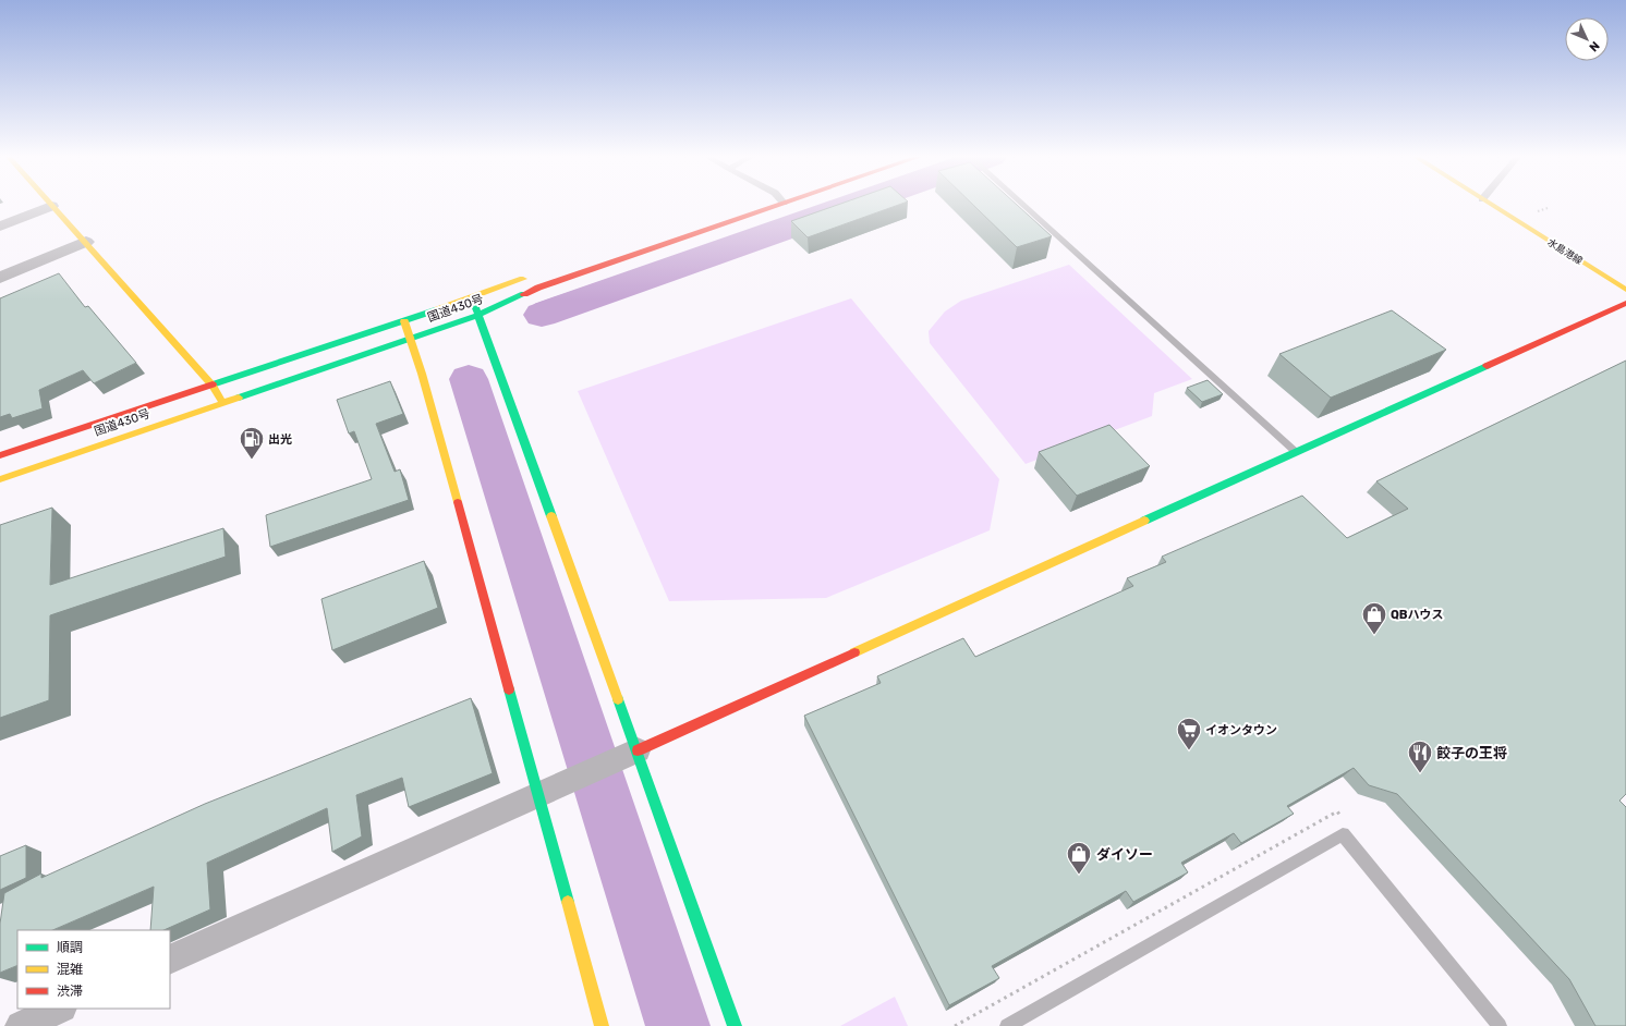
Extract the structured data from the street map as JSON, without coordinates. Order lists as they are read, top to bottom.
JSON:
{
  "streets": {
    "main road": ["水島港線", "国道430号"]
  },
  "places": {
    "fuel station": ["出光"],
    "shop": ["QBハウス", "ダイソー"],
    "supermarket": ["イオンタウン"],
    "restaurant": ["餃子の王将"]
  },
  "legend": ["順調", "混雑", "渋滞"],
  "north": "bottom right"
}
